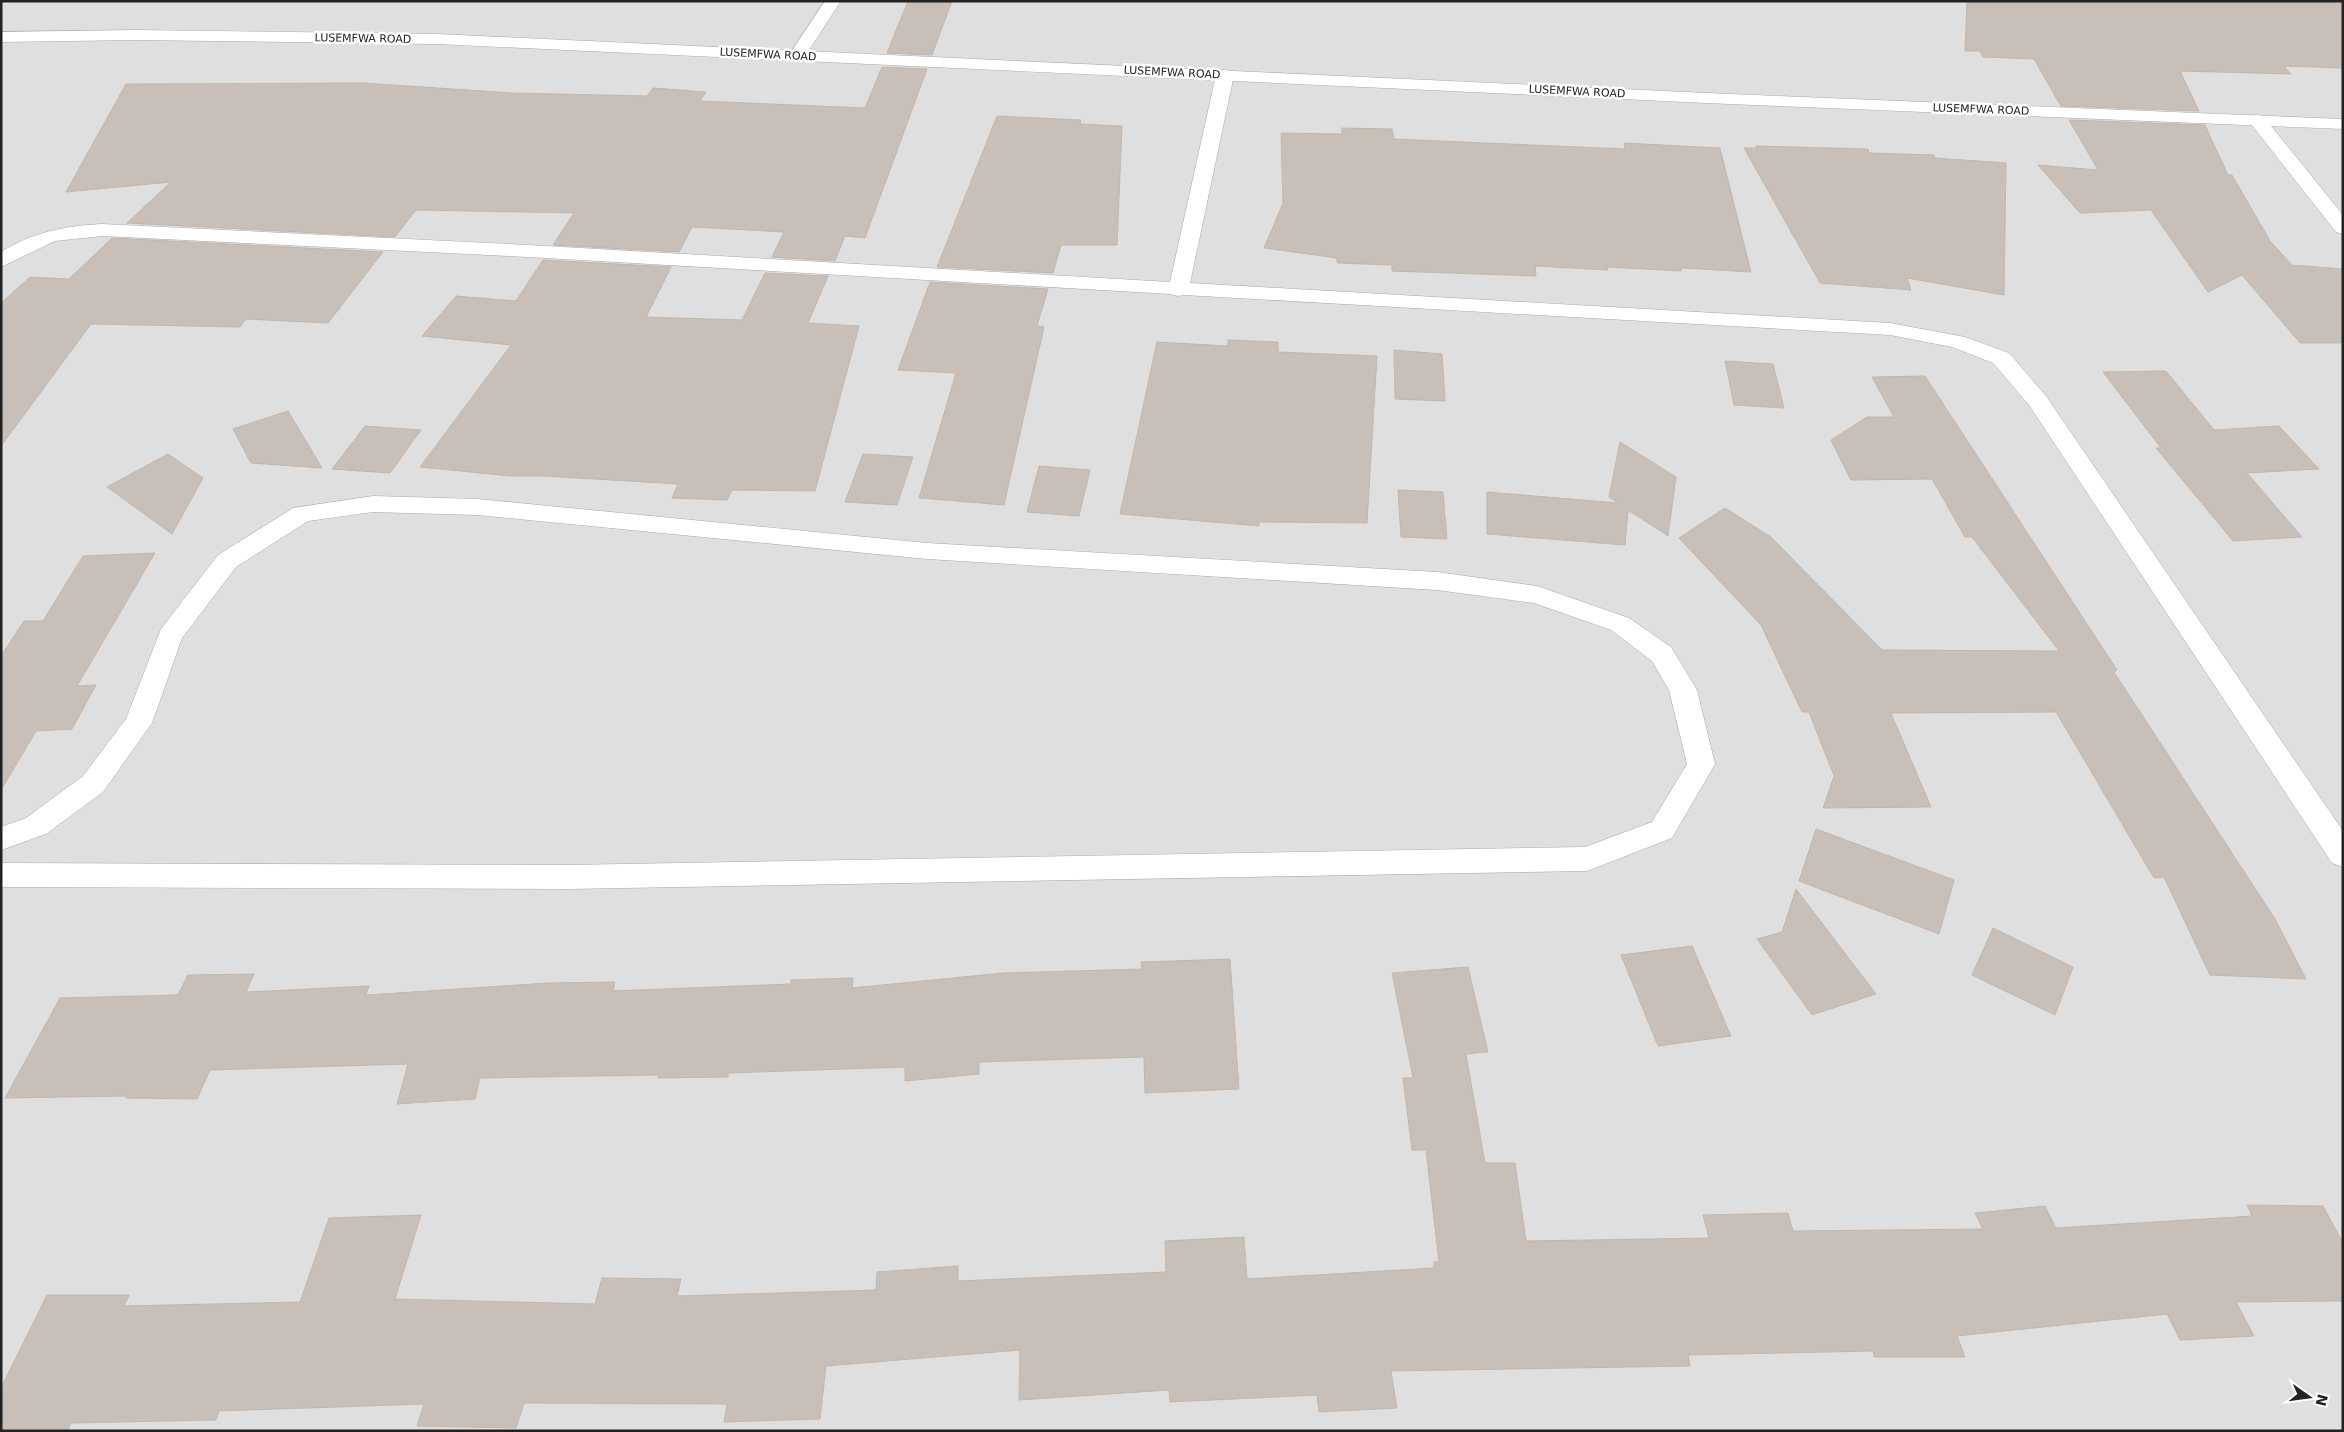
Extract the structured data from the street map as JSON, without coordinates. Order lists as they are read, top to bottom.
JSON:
{
  "streets": {
    "street": ["LUSEMFWA ROAD"]
  },
  "north": "right"
}
